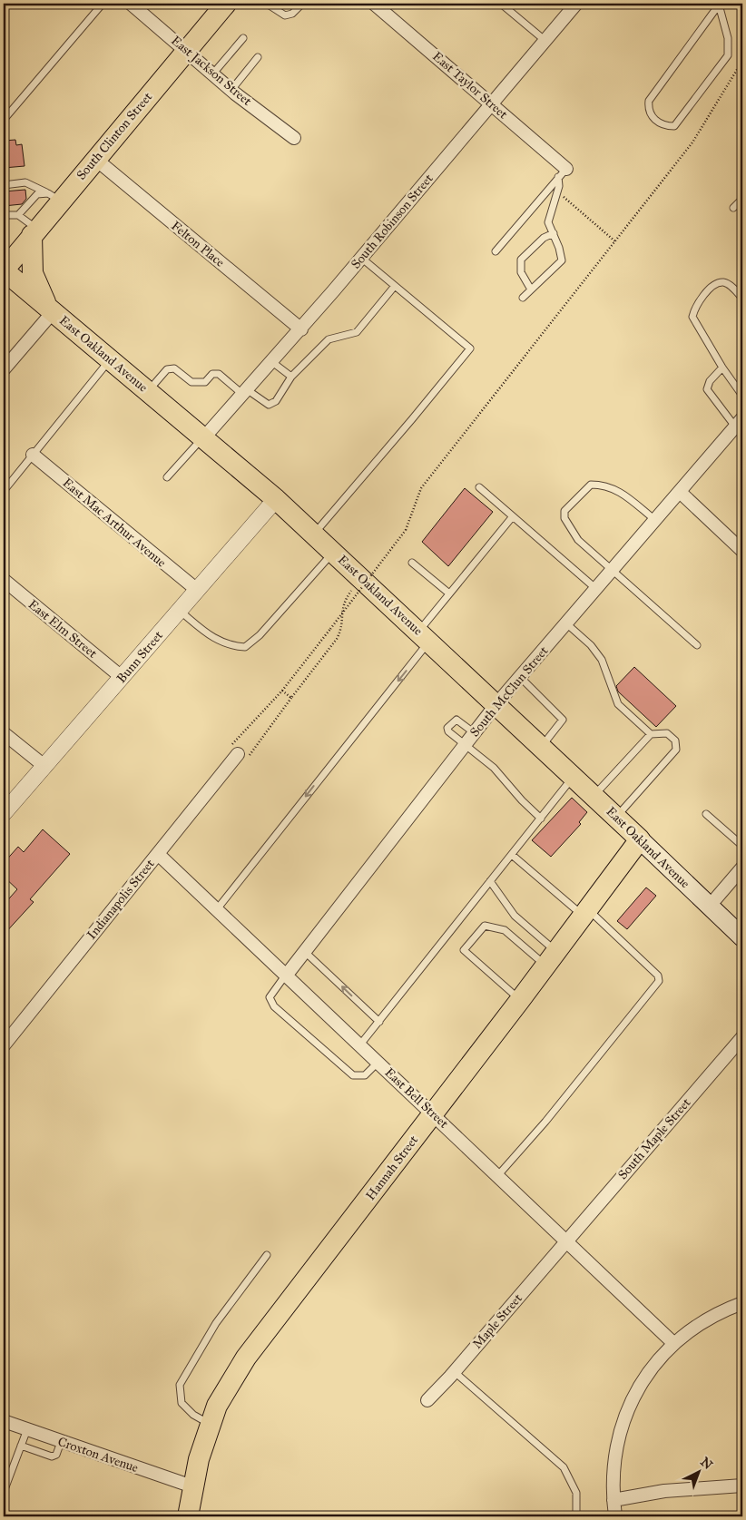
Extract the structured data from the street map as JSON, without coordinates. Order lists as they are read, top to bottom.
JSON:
{
  "streets": {
    "main road": ["South Clinton Street", "East Oakland Avenue", "Hannah Street"],
    "street": [
      "East Jackson Street",
      "East Taylor Street",
      "South Robinson Street",
      "Felton Place",
      "East Mac Arthur Avenue",
      "East Elm Street",
      "Bunn Street",
      "South McClun Street",
      "Indianapolis Street",
      "East Bell Street",
      "South Maple Street",
      "Maple Street",
      "Croxton Avenue"
    ]
  },
  "crossings": [
    ["East Jackson Street", "South Clinton Street"],
    ["East Taylor Street", "South Robinson Street"],
    ["South Clinton Street", "Felton Place"],
    ["South Clinton Street", "East Oakland Avenue"],
    ["South Robinson Street", "Felton Place"],
    ["South Robinson Street", "East Oakland Avenue"],
    ["East Oakland Avenue", "Bunn Street"],
    ["East Oakland Avenue", "South McClun Street"],
    ["East Oakland Avenue", "Hannah Street"],
    ["East Mac Arthur Avenue", "Bunn Street"],
    ["East Elm Street", "Bunn Street"],
    ["South McClun Street", "East Bell Street"],
    ["Indianapolis Street", "East Bell Street"],
    ["East Bell Street", "South Maple Street"],
    ["East Bell Street", "Hannah Street"],
    ["East Bell Street", "Maple Street"],
    ["South Maple Street", "Maple Street"],
    ["Hannah Street", "Croxton Avenue"]
  ],
  "north": "top right"
}
